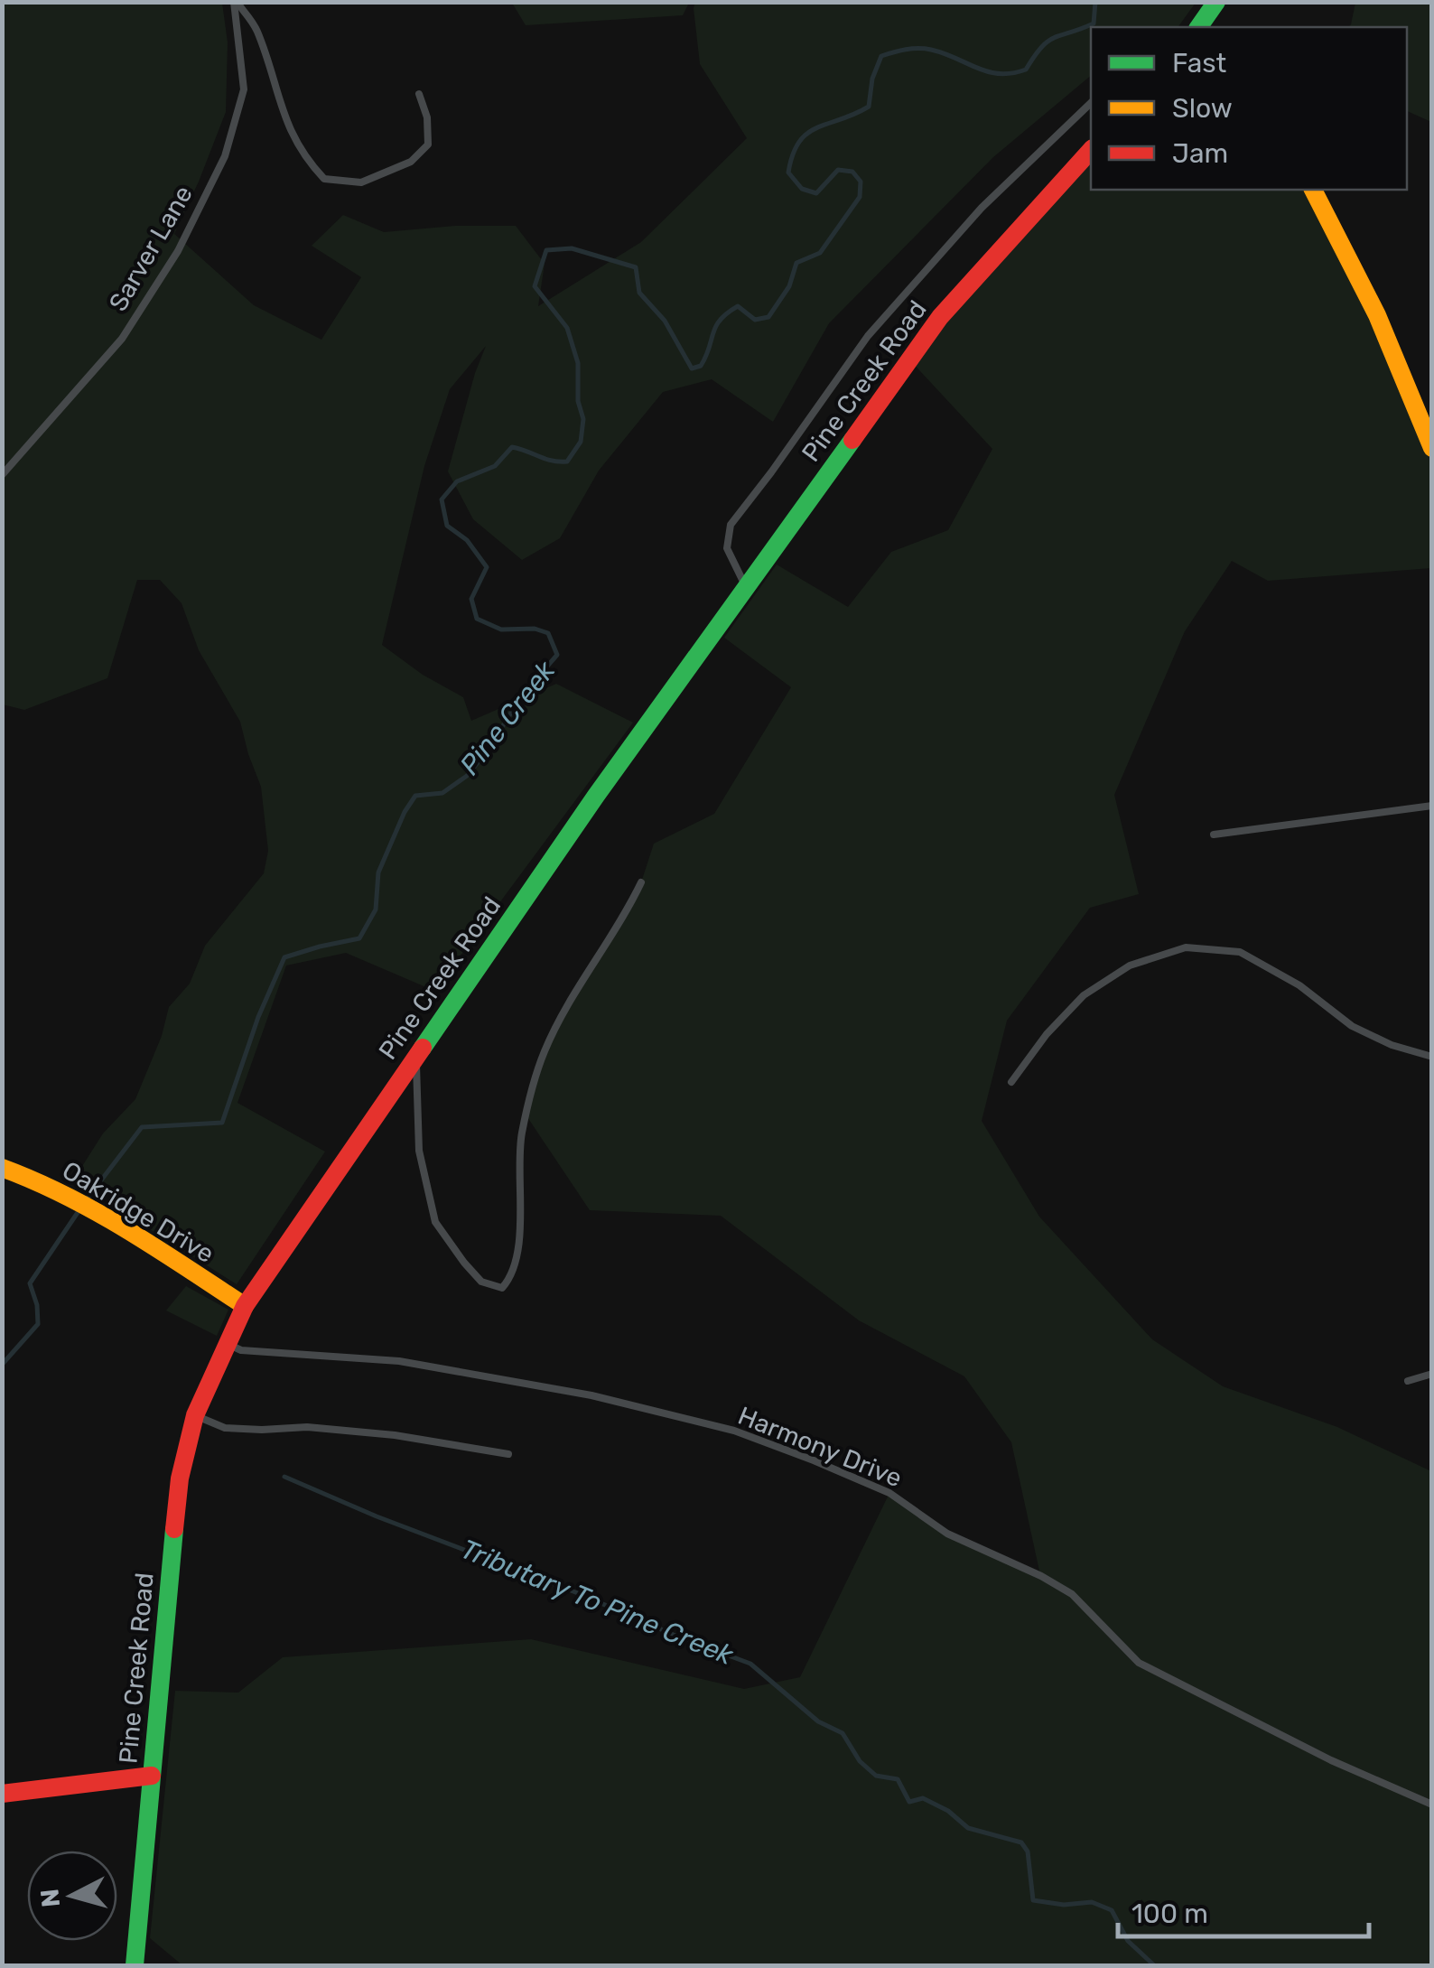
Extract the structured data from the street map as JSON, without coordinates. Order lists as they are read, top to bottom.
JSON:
{
  "streets": {
    "street": ["Pine Creek Road", "Oakridge Drive"],
    "lane": ["Sarver Lane", "Harmony Drive"]
  },
  "crossings": [
    ["Pine Creek Road", "Oakridge Drive"],
    ["Pine Creek Road", "Harmony Drive"]
  ],
  "water": ["Pine Creek", "Tributary To Pine Creek"],
  "legend": ["Fast", "Slow", "Jam"],
  "scale_bar": "100 m",
  "north": "left"
}
